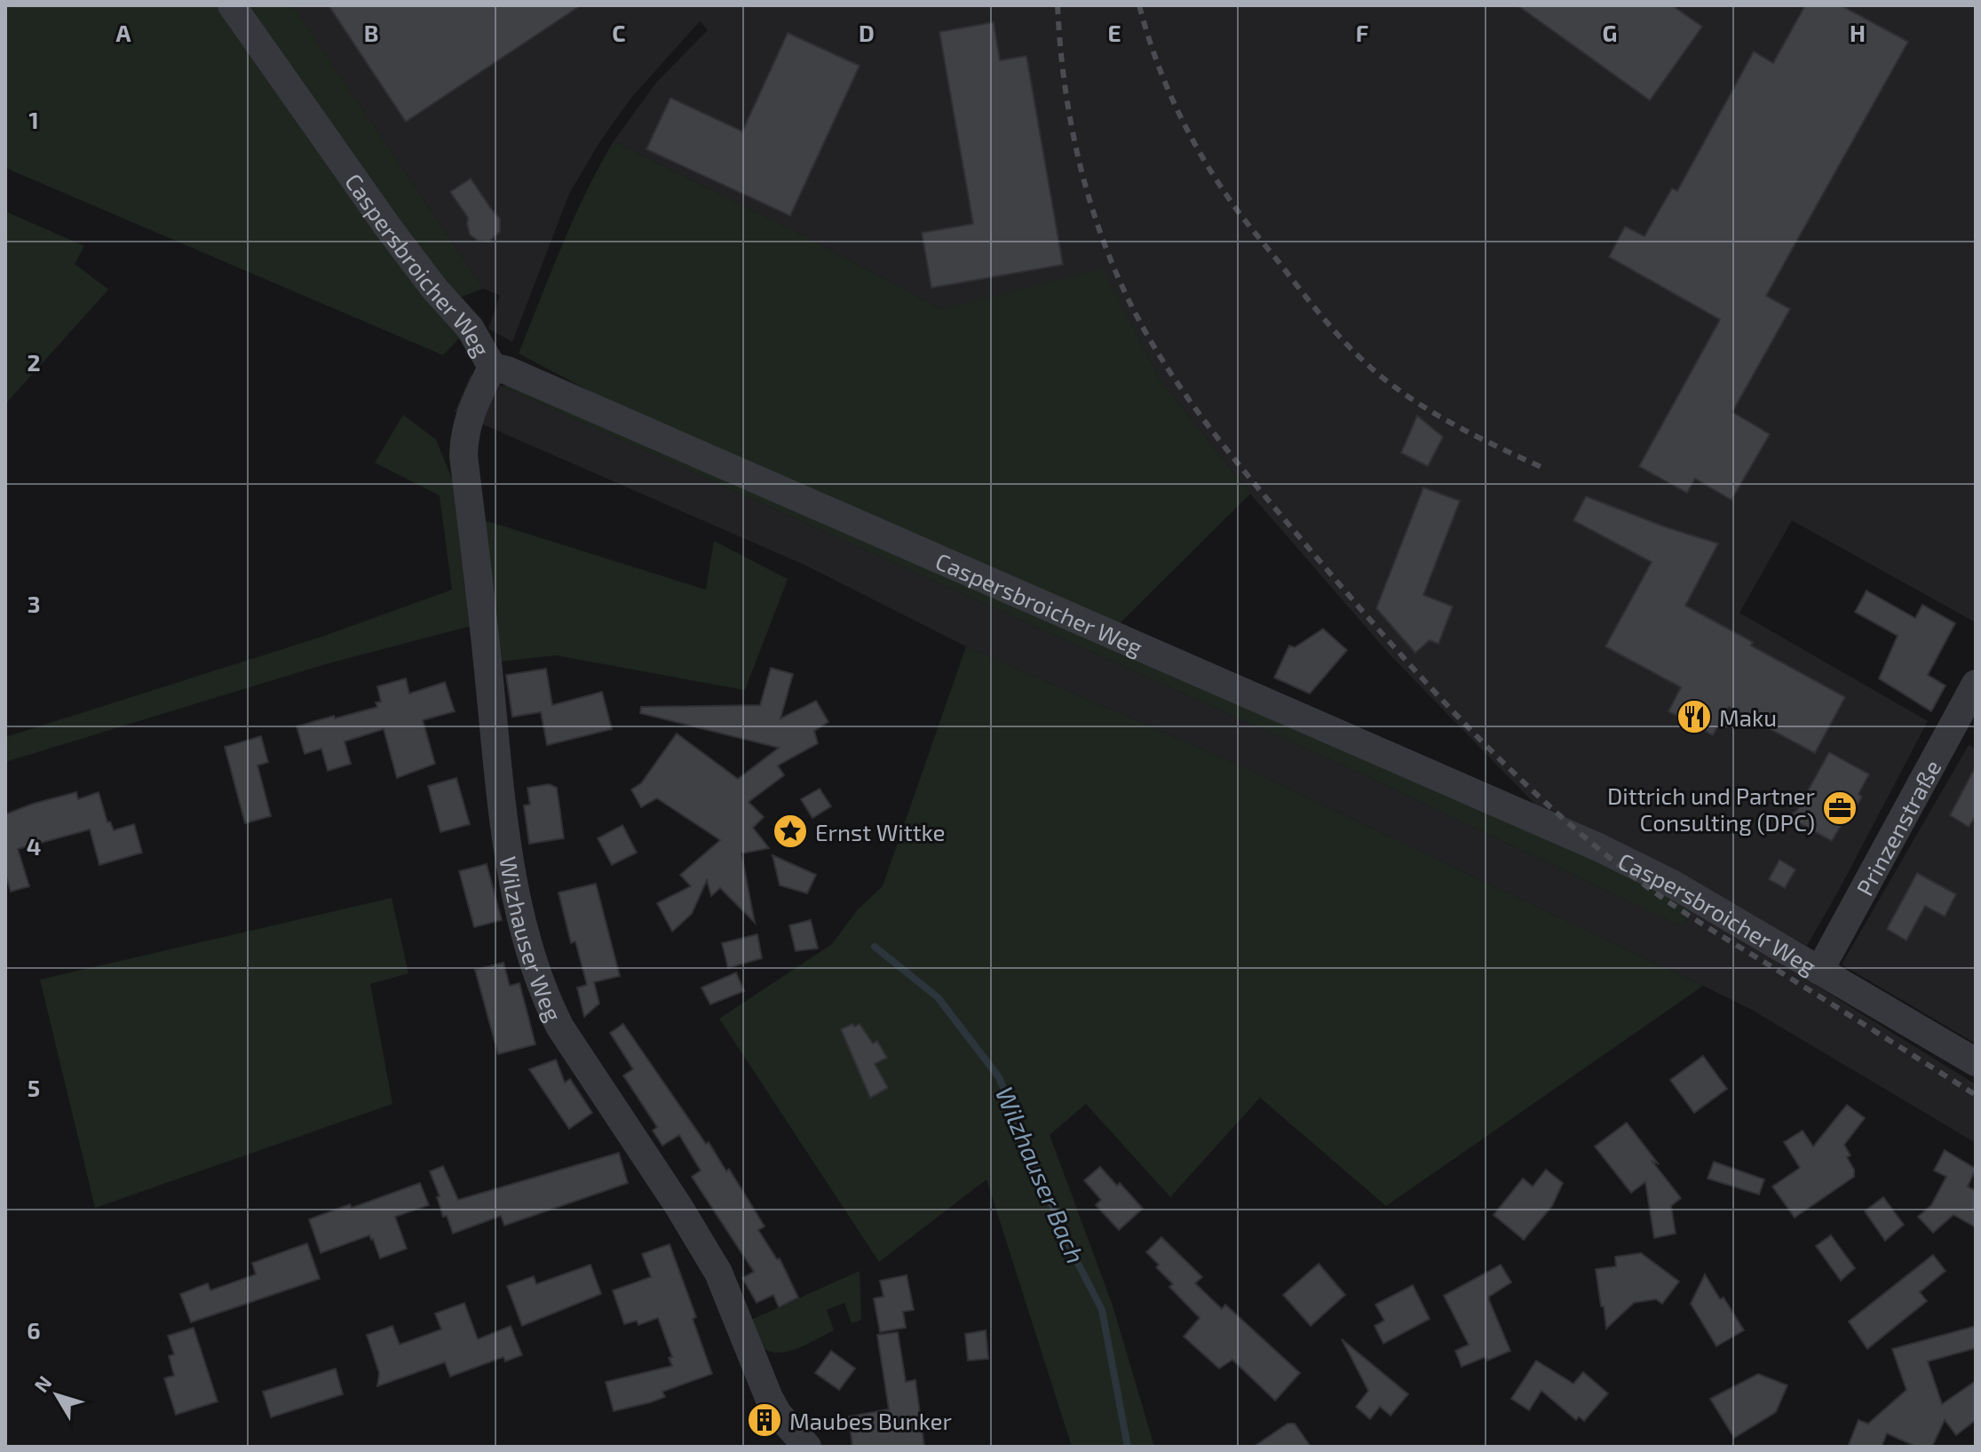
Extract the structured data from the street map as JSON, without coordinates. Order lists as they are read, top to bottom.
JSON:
{
  "streets": {
    "street": ["Caspersbroicher Weg", "Prinzenstraße", "Wilzhauser Weg"]
  },
  "crossings": [
    ["Caspersbroicher Weg", "Prinzenstraße"],
    ["Caspersbroicher Weg", "Wilzhauser Weg"]
  ],
  "water": ["Wilzhauser Bach"],
  "places": {
    "restaurant": ["Maku"],
    "office": ["Dittrich und Partner Consulting (DPC)"],
    "place": ["Ernst Wittke"],
    "building": ["Maubes Bunker"]
  },
  "north": "top left",
  "grid": {
    "columns": [
      "A",
      "B",
      "C",
      "D",
      "E",
      "F",
      "G",
      "H"
    ],
    "rows": [
      "1",
      "2",
      "3",
      "4",
      "5",
      "6"
    ]
  }
}
